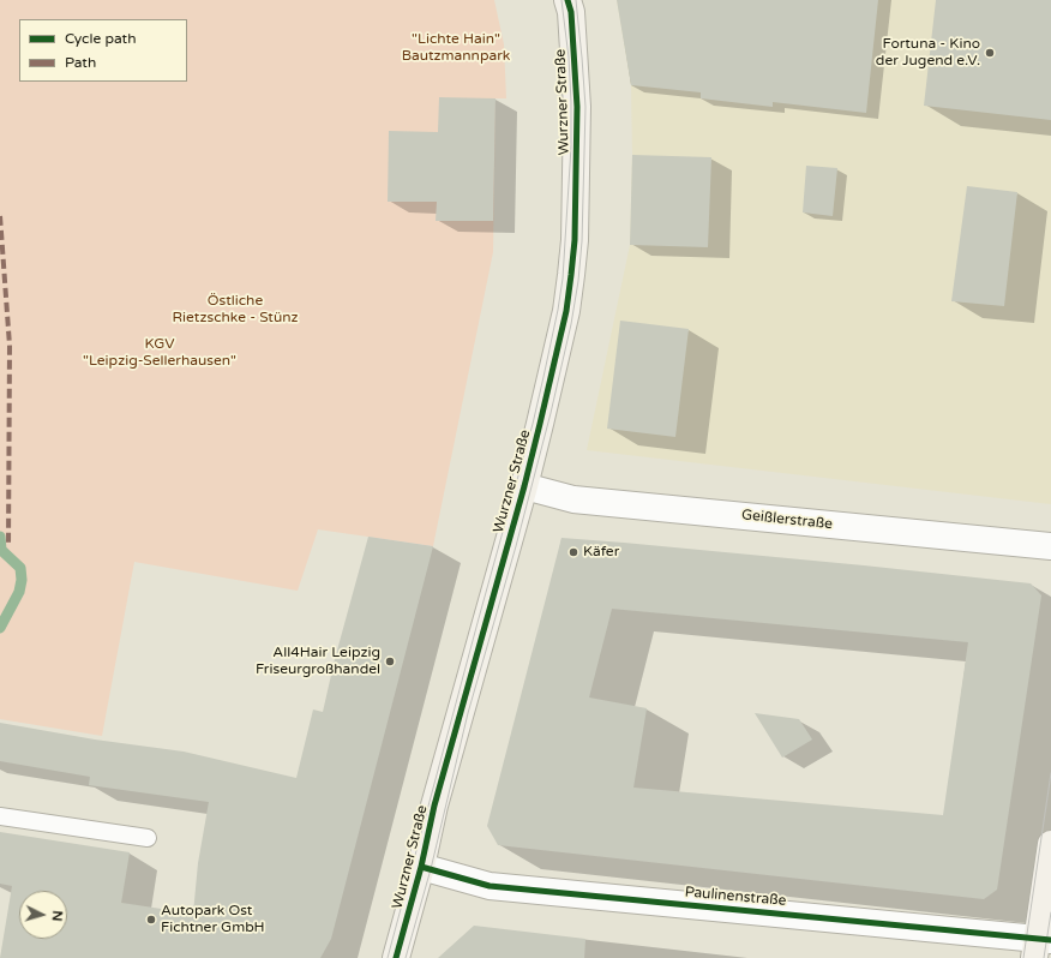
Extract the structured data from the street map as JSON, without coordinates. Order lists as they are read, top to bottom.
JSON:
{
  "streets": {
    "main road": ["Wurzner Straße"],
    "street": ["Geißlerstraße", "Paulinenstraße"]
  },
  "crossings": [
    ["Wurzner Straße", "Geißlerstraße"],
    ["Wurzner Straße", "Paulinenstraße"]
  ],
  "parks": ["\"Lichte Hain\" Bautzmannpark", "Östliche Rietzschke - Stünz", "KGV \"Leipzig-Sellerhausen\""],
  "places": [
    "Fortuna - Kino der Jugend e.V.",
    "Käfer",
    "All4Hair Leipzig Friseurgroßhandel",
    "Autopark Ost Fichtner GmbH"
  ],
  "legend": ["Cycle path", "Path"],
  "north": "right"
}
